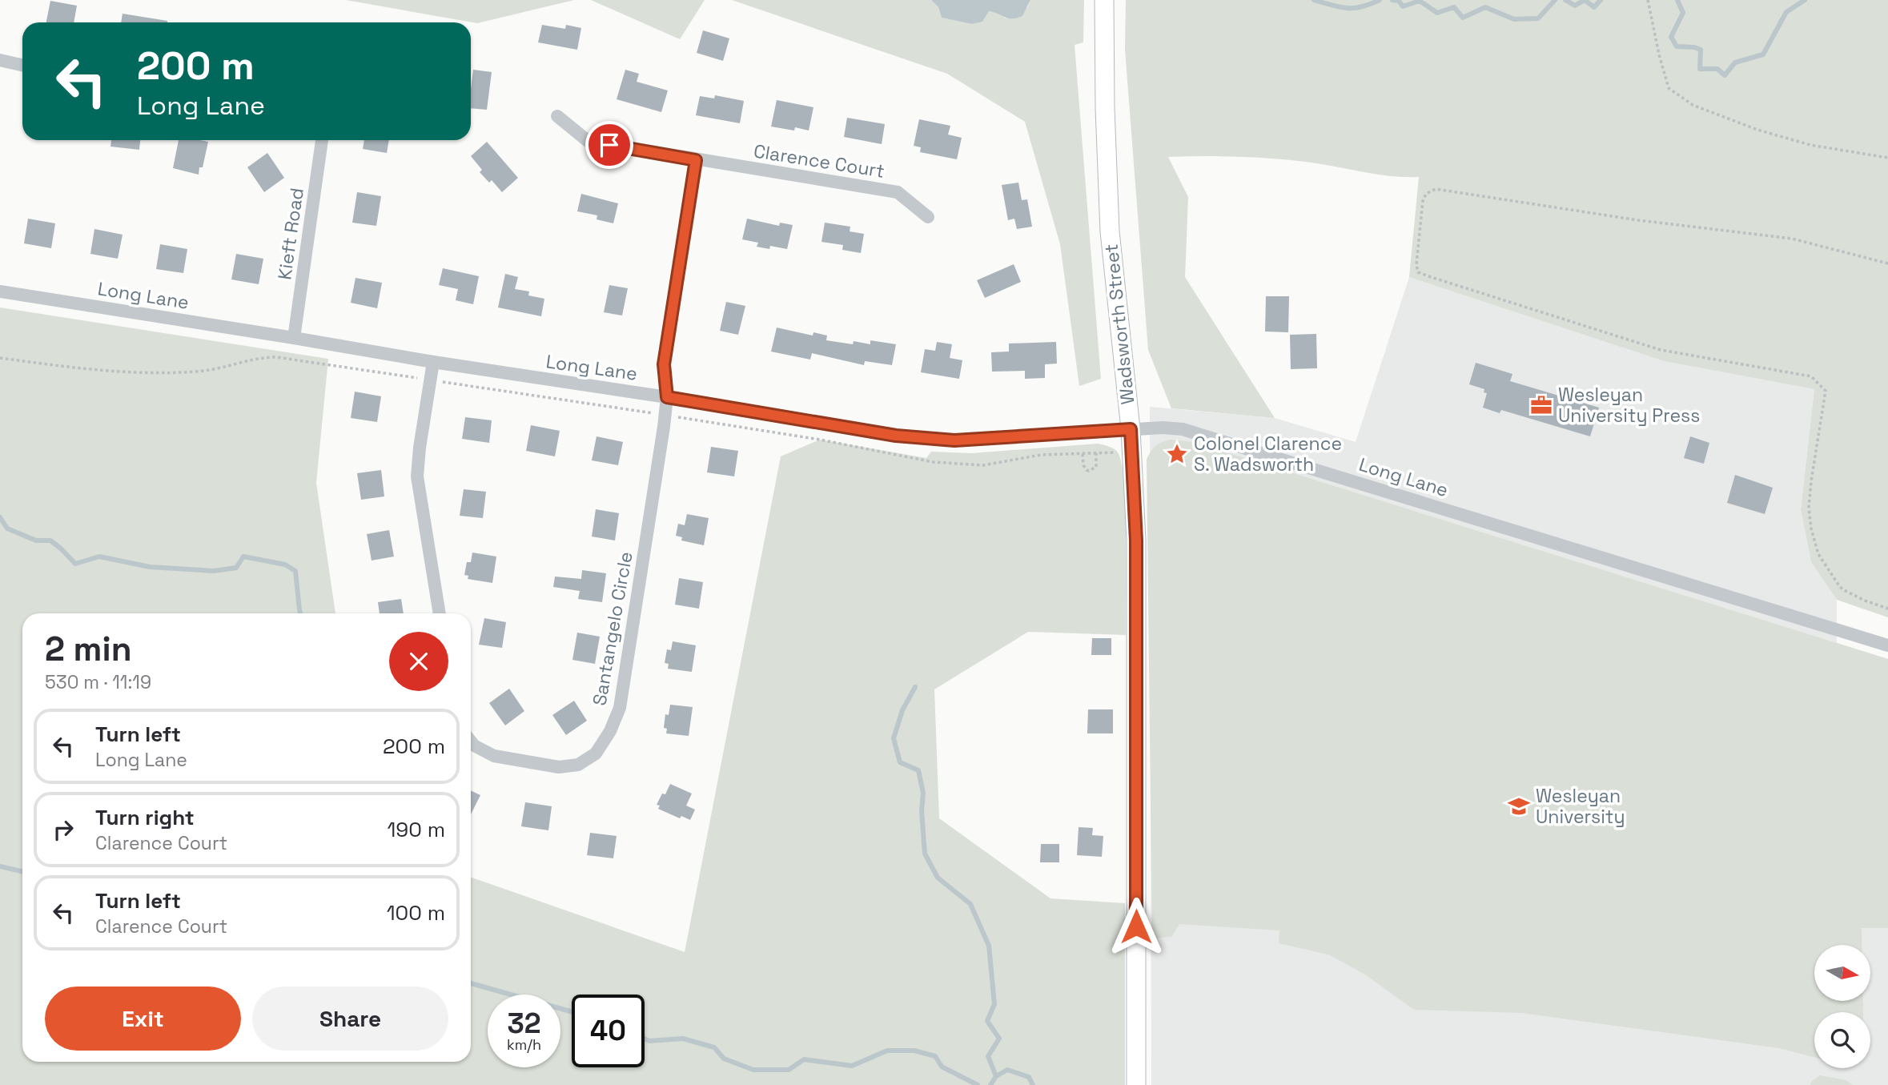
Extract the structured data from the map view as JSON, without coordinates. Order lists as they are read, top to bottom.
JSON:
{
  "streets": {
    "street": [
      "Clarence Court",
      "Kieft Road",
      "Long Lane",
      "Wadsworth Street",
      "Santangelo Circle"
    ]
  },
  "crossings": [
    ["Kieft Road", "Long Lane"],
    ["Long Lane", "Wadsworth Street"],
    ["Long Lane", "Santangelo Circle"]
  ],
  "places": {
    "office": ["Wesleyan University Press"],
    "place": ["Colonel Clarence S. Wadsworth"],
    "school or university": ["Wesleyan University"]
  },
  "north": "right",
  "page": {
    "turn": ["200 m", "Long Lane"],
    "heading": ["2 min", "530 m · 11:19"],
    "list": [
      {
        "name": "Turn left",
        "note": "Long Lane",
        "value": "200 m"
      },
      {
        "name": "Turn right",
        "note": "Clarence Court",
        "value": "190 m"
      },
      {
        "name": "Turn left",
        "note": "Clarence Court",
        "value": "100 m"
      }
    ],
    "buttons": ["Exit", "Share"],
    "speed": "32 km/h",
    "limit": "40"
  }
}
